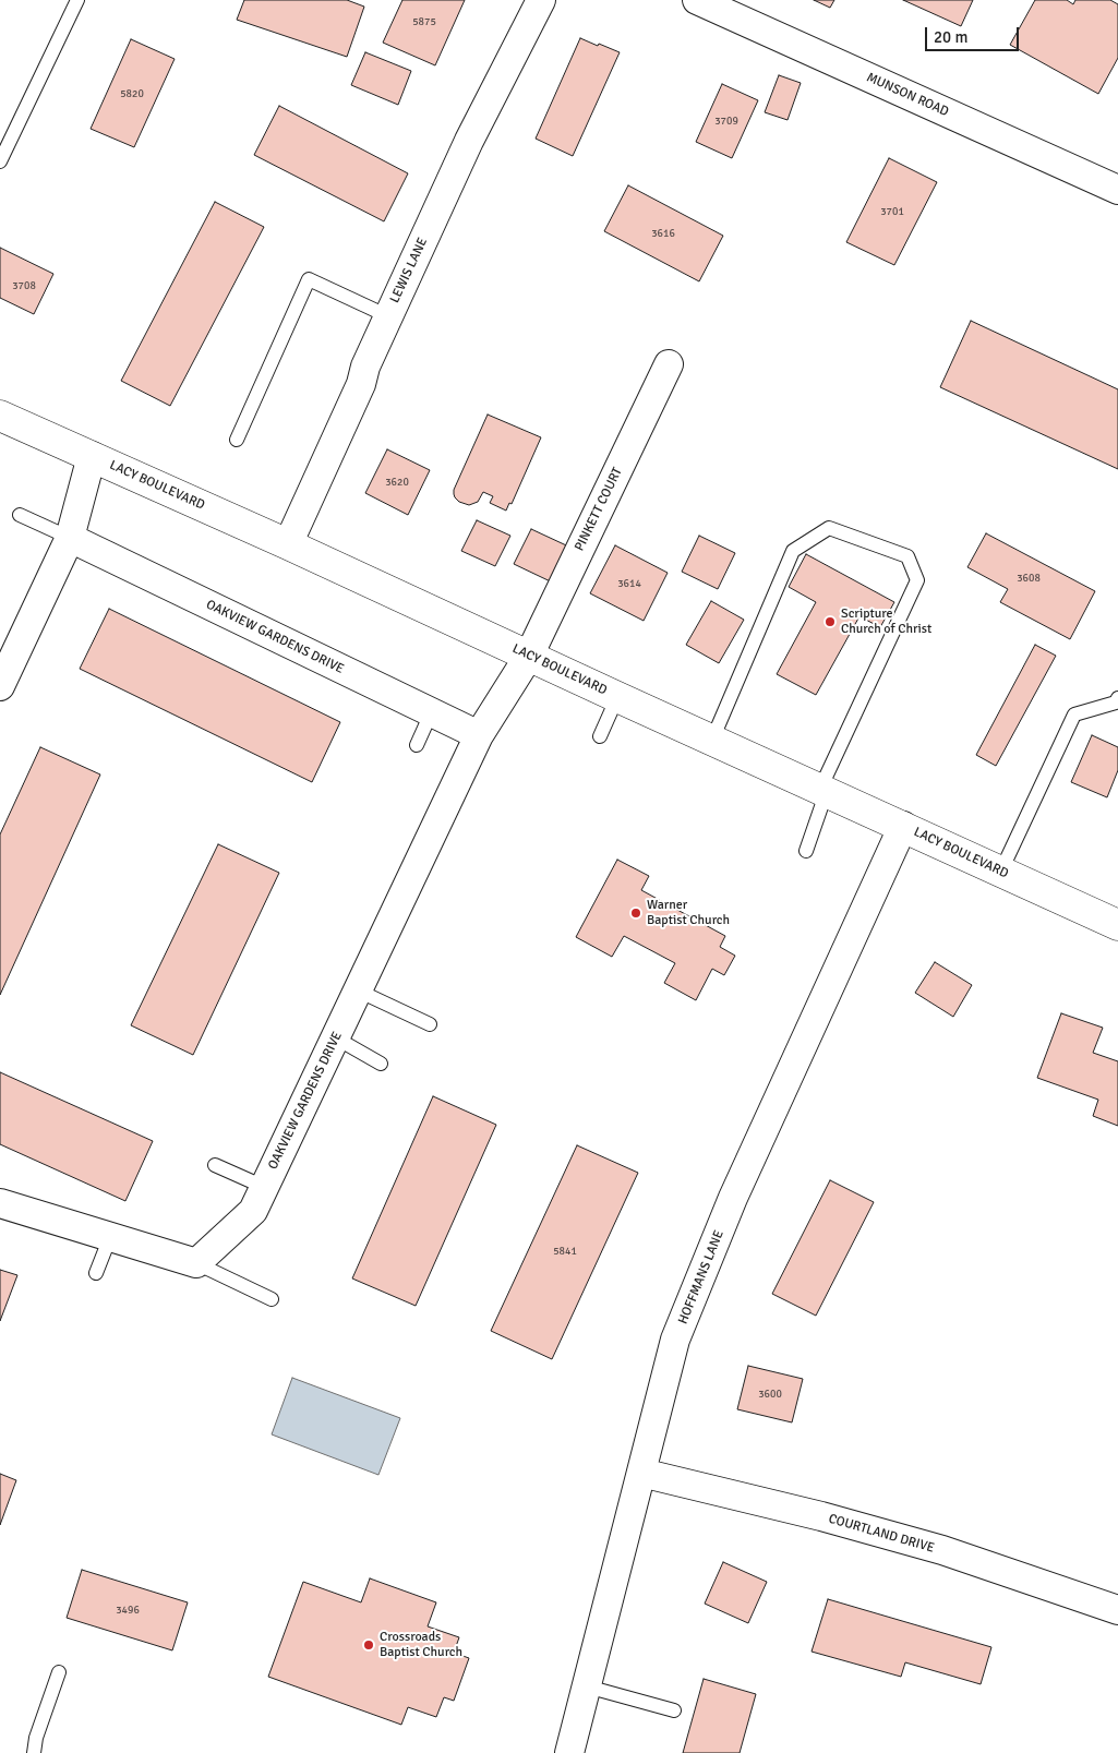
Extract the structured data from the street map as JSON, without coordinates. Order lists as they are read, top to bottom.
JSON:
{
  "streets": {
    "street": [
      "MUNSON ROAD",
      "LEWIS LANE",
      "LACY BOULEVARD",
      "PINKETT COURT",
      "OAKVIEW GARDENS DRIVE",
      "HOFFMANS LANE",
      "COURTLAND DRIVE"
    ]
  },
  "crossings": [
    ["LEWIS LANE", "LACY BOULEVARD"],
    ["LACY BOULEVARD", "PINKETT COURT"],
    ["LACY BOULEVARD", "OAKVIEW GARDENS DRIVE"],
    ["LACY BOULEVARD", "HOFFMANS LANE"],
    ["PINKETT COURT", "OAKVIEW GARDENS DRIVE"],
    ["HOFFMANS LANE", "COURTLAND DRIVE"]
  ],
  "places": ["Scripture Church of Christ", "Warner Baptist Church", "Crossroads Baptist Church"],
  "house_numbers": [
    "5875",
    "5820",
    "3709",
    "3701",
    "3616",
    "3708",
    "3620",
    "3608",
    "3614",
    "5841",
    "3600",
    "3496"
  ],
  "scale_bar": "20 m"
}
